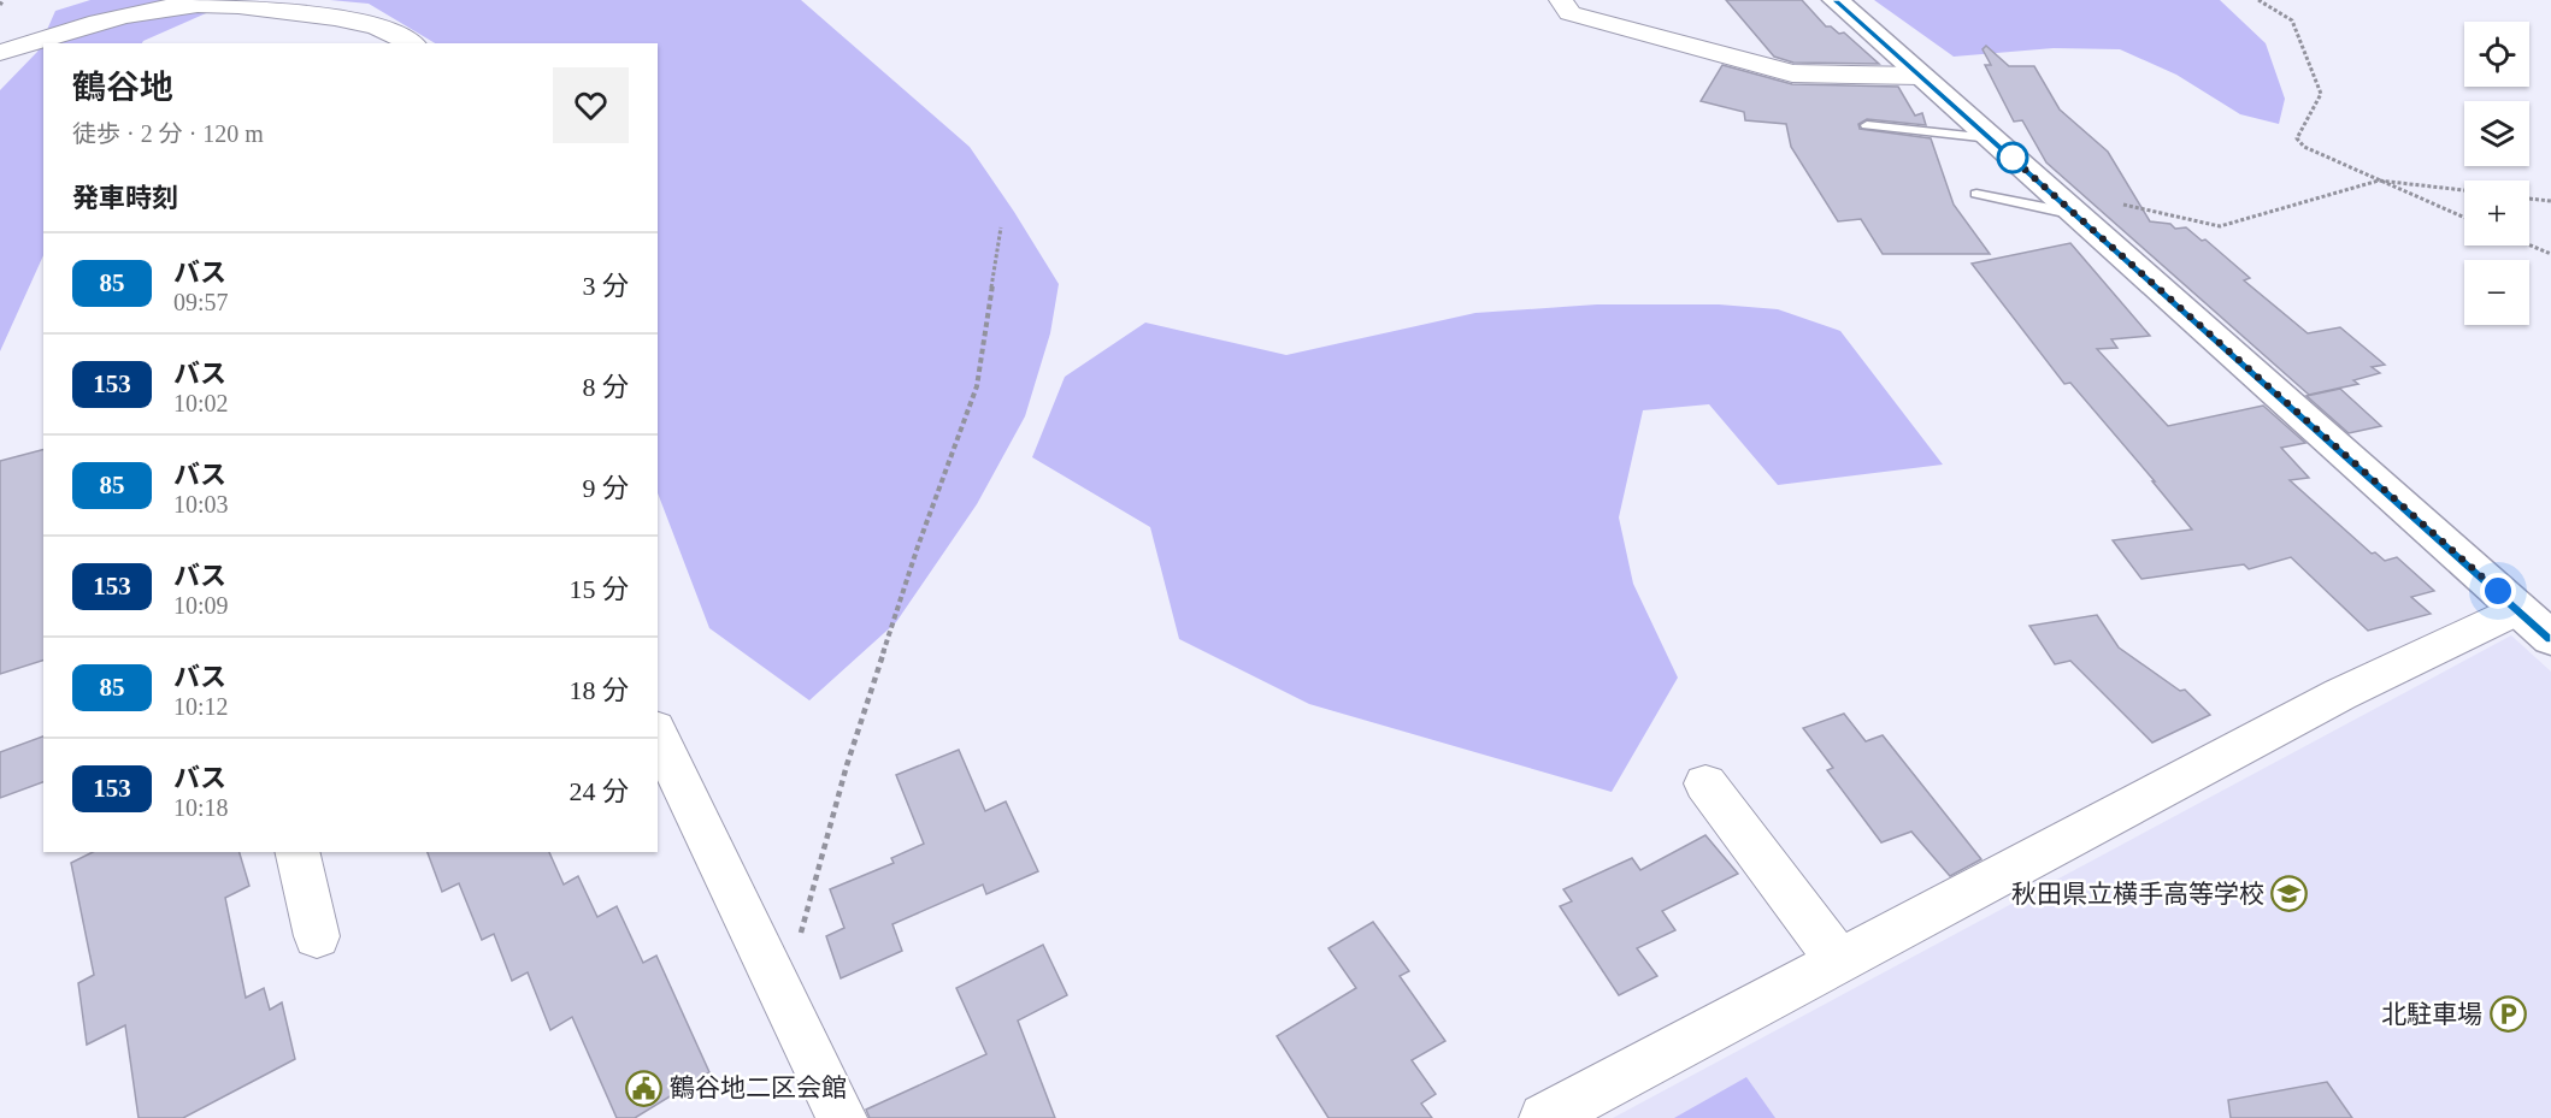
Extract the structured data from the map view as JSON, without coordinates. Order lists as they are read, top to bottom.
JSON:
{
  "places": {
    "school or university": ["秋田県立横手高等学校"],
    "parking": ["北駐車場"],
    "public building": ["鶴谷地二区会館"]
  },
  "lines": ["bus line 85"],
  "page": {
    "map_buttons": ["+", "−"],
    "heading": [
      ["鶴谷地", "徒歩 · 2 分 · 120 m"],
      "発車時刻"
    ],
    "list": [
      {
        "mark": "85",
        "name": "バス",
        "note": "09:57",
        "value": "3 分"
      },
      {
        "mark": "153",
        "name": "バス",
        "note": "10:02",
        "value": "8 分"
      },
      {
        "mark": "85",
        "name": "バス",
        "note": "10:03",
        "value": "9 分"
      },
      {
        "mark": "153",
        "name": "バス",
        "note": "10:09",
        "value": "15 分"
      },
      {
        "mark": "85",
        "name": "バス",
        "note": "10:12",
        "value": "18 分"
      },
      {
        "mark": "153",
        "name": "バス",
        "note": "10:18",
        "value": "24 分"
      }
    ]
  }
}
